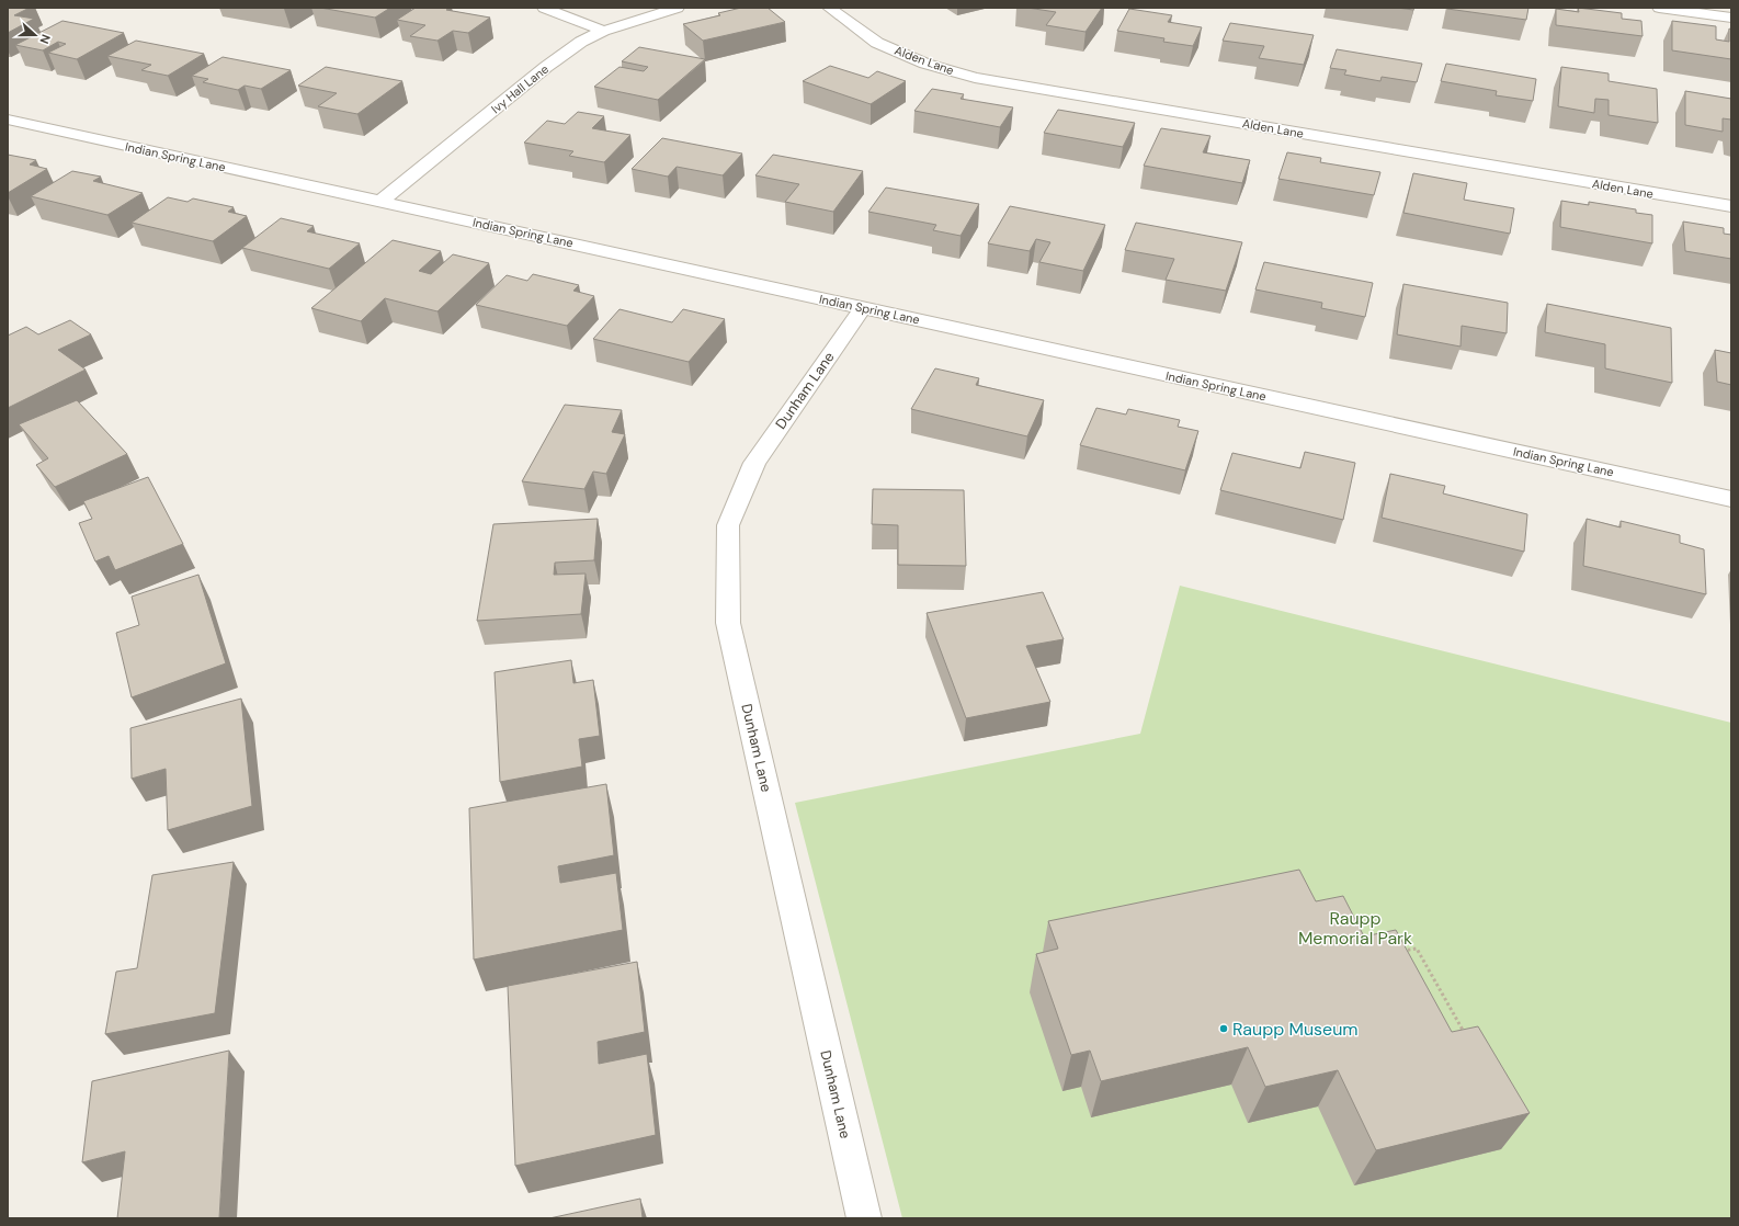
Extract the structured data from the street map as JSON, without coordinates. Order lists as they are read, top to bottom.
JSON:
{
  "streets": {
    "street": [
      "Alden Lane",
      "Ivy Hall Lane",
      "Indian Spring Lane",
      "Dunham Lane"
    ]
  },
  "crossings": [
    ["Ivy Hall Lane", "Indian Spring Lane"],
    ["Indian Spring Lane", "Dunham Lane"]
  ],
  "parks": ["Raupp Memorial Park"],
  "places": ["Raupp Museum"],
  "north": "right"
}
